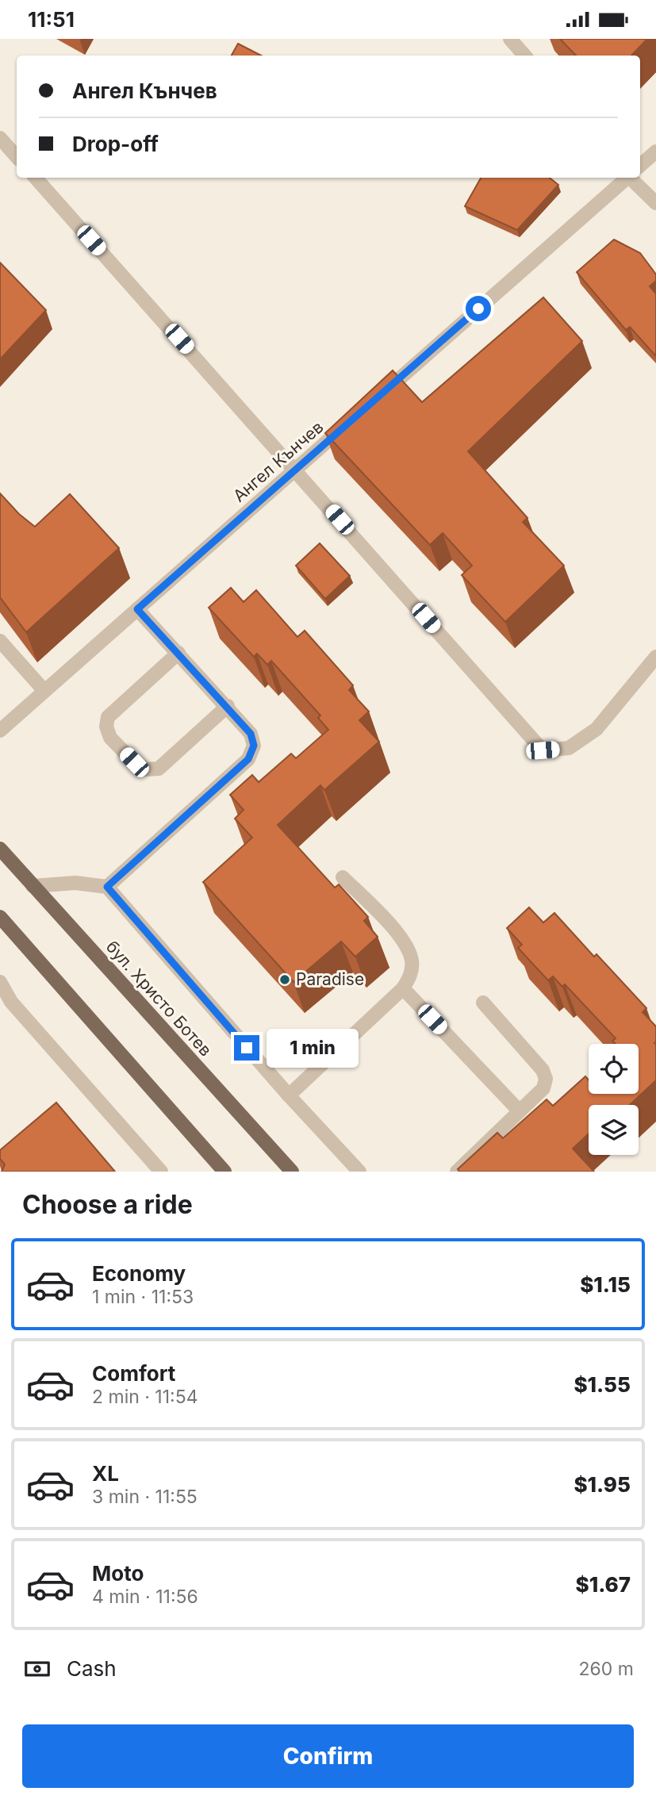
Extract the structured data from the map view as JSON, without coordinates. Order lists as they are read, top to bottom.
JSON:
{
  "streets": {
    "main road": ["бул. Христо Ботев"],
    "street": ["Ангел Кънчев"]
  },
  "places": ["Paradise"],
  "page": {
    "status": "11:51",
    "banner": ["Ангел Кънчев", "Drop-off"],
    "bubble": "1 min",
    "heading": "Choose a ride",
    "list": [
      {
        "name": "Economy",
        "note": "1 min · 11:53",
        "value": "$1.15"
      },
      {
        "name": "Comfort",
        "note": "2 min · 11:54",
        "value": "$1.55"
      },
      {
        "name": "XL",
        "note": "3 min · 11:55",
        "value": "$1.95"
      },
      {
        "name": "Moto",
        "note": "4 min · 11:56",
        "value": "$1.67"
      }
    ],
    "pay": ["Cash", "260 m"],
    "buttons": "Confirm"
  }
}
